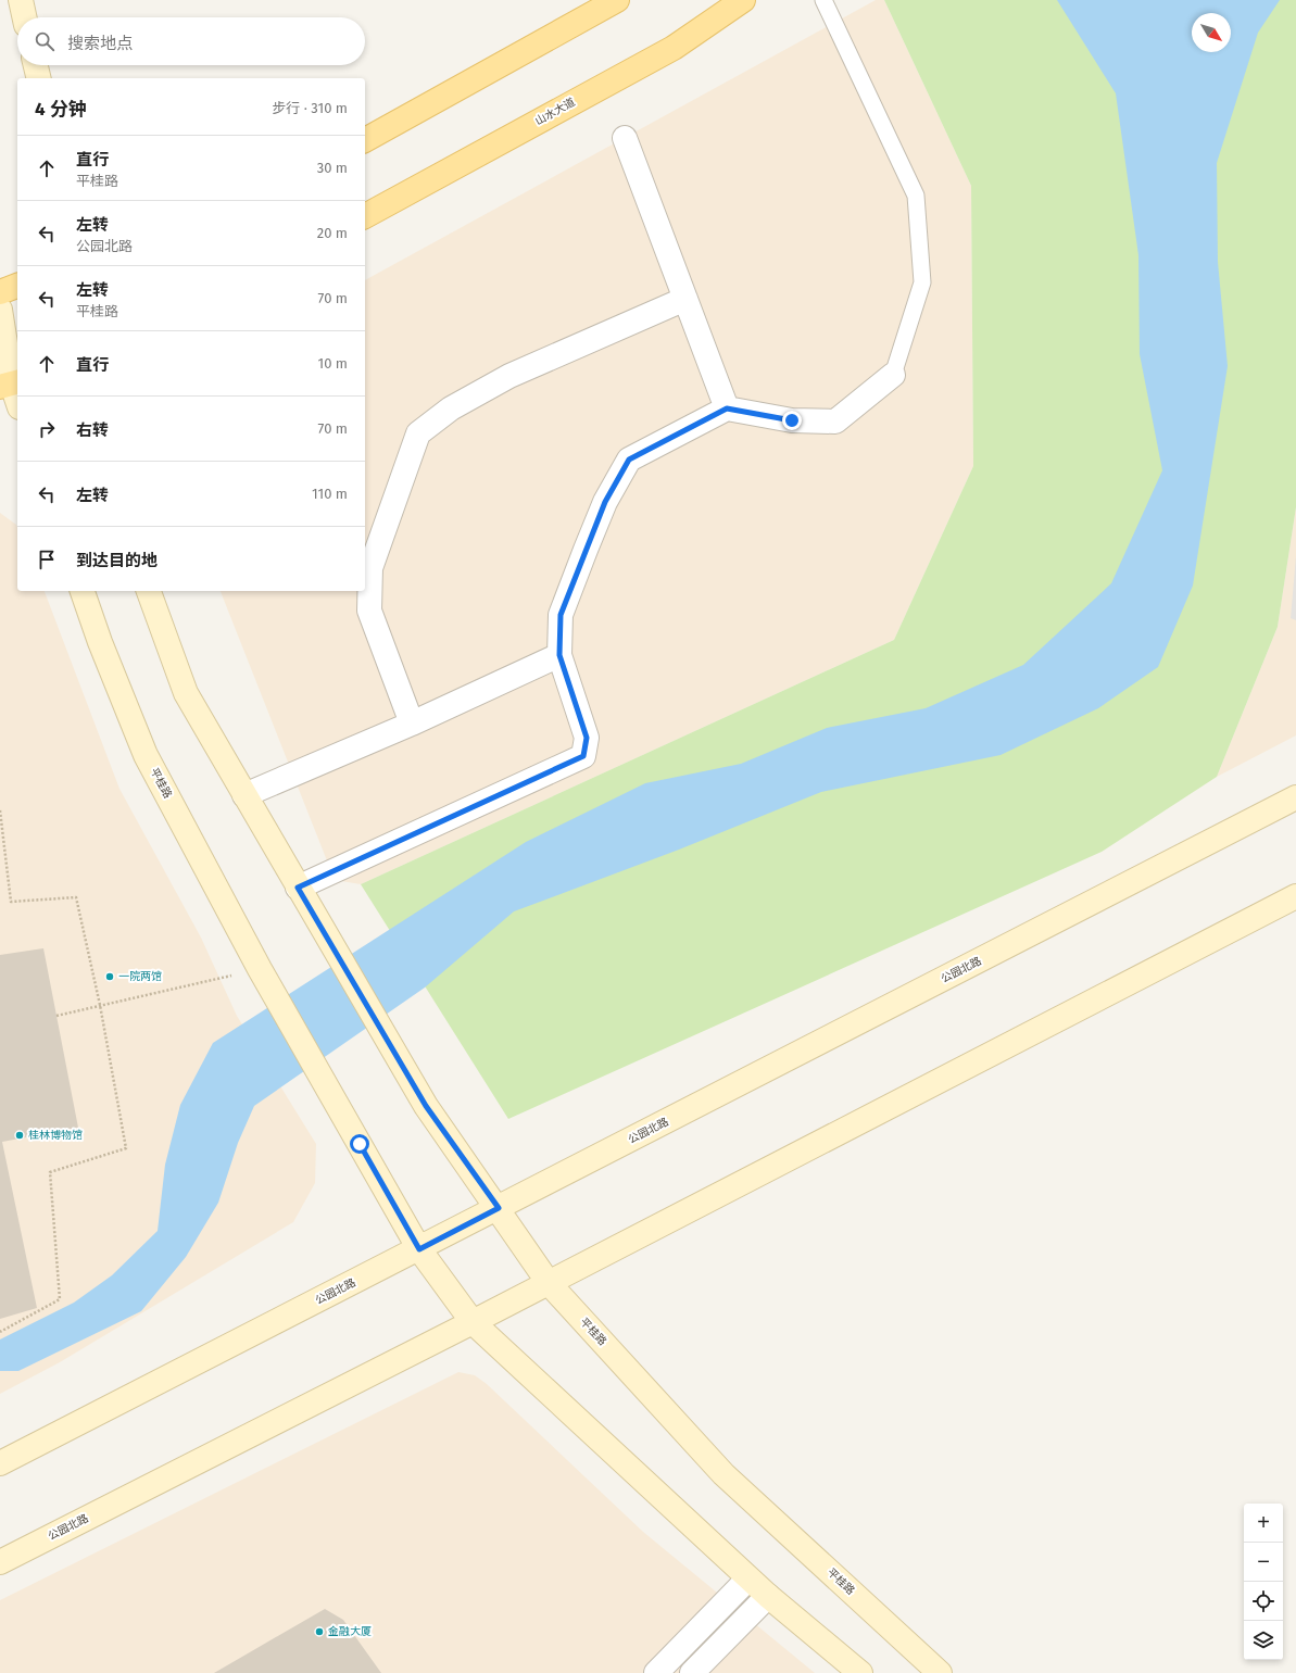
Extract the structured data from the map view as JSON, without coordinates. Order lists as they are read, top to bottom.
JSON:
{
  "streets": {
    "main road": ["山水大道", "平桂路", "公园北路"]
  },
  "crossings": [
    ["平桂路", "公园北路"]
  ],
  "places": ["一院两馆", "桂林博物馆", "金融大厦"],
  "north": "bottom right",
  "page": {
    "search": "搜索地点",
    "heading": ["4 分钟", "步行 · 310 m"],
    "list": [
      ["直行", "平桂路", "30 m"],
      ["左转", "公园北路", "20 m"],
      ["左转", "平桂路", "70 m"],
      ["直行", "10 m"],
      ["右转", "70 m"],
      ["左转", "110 m"],
      "到达目的地"
    ],
    "map_buttons": ["+", "−"]
  }
}
